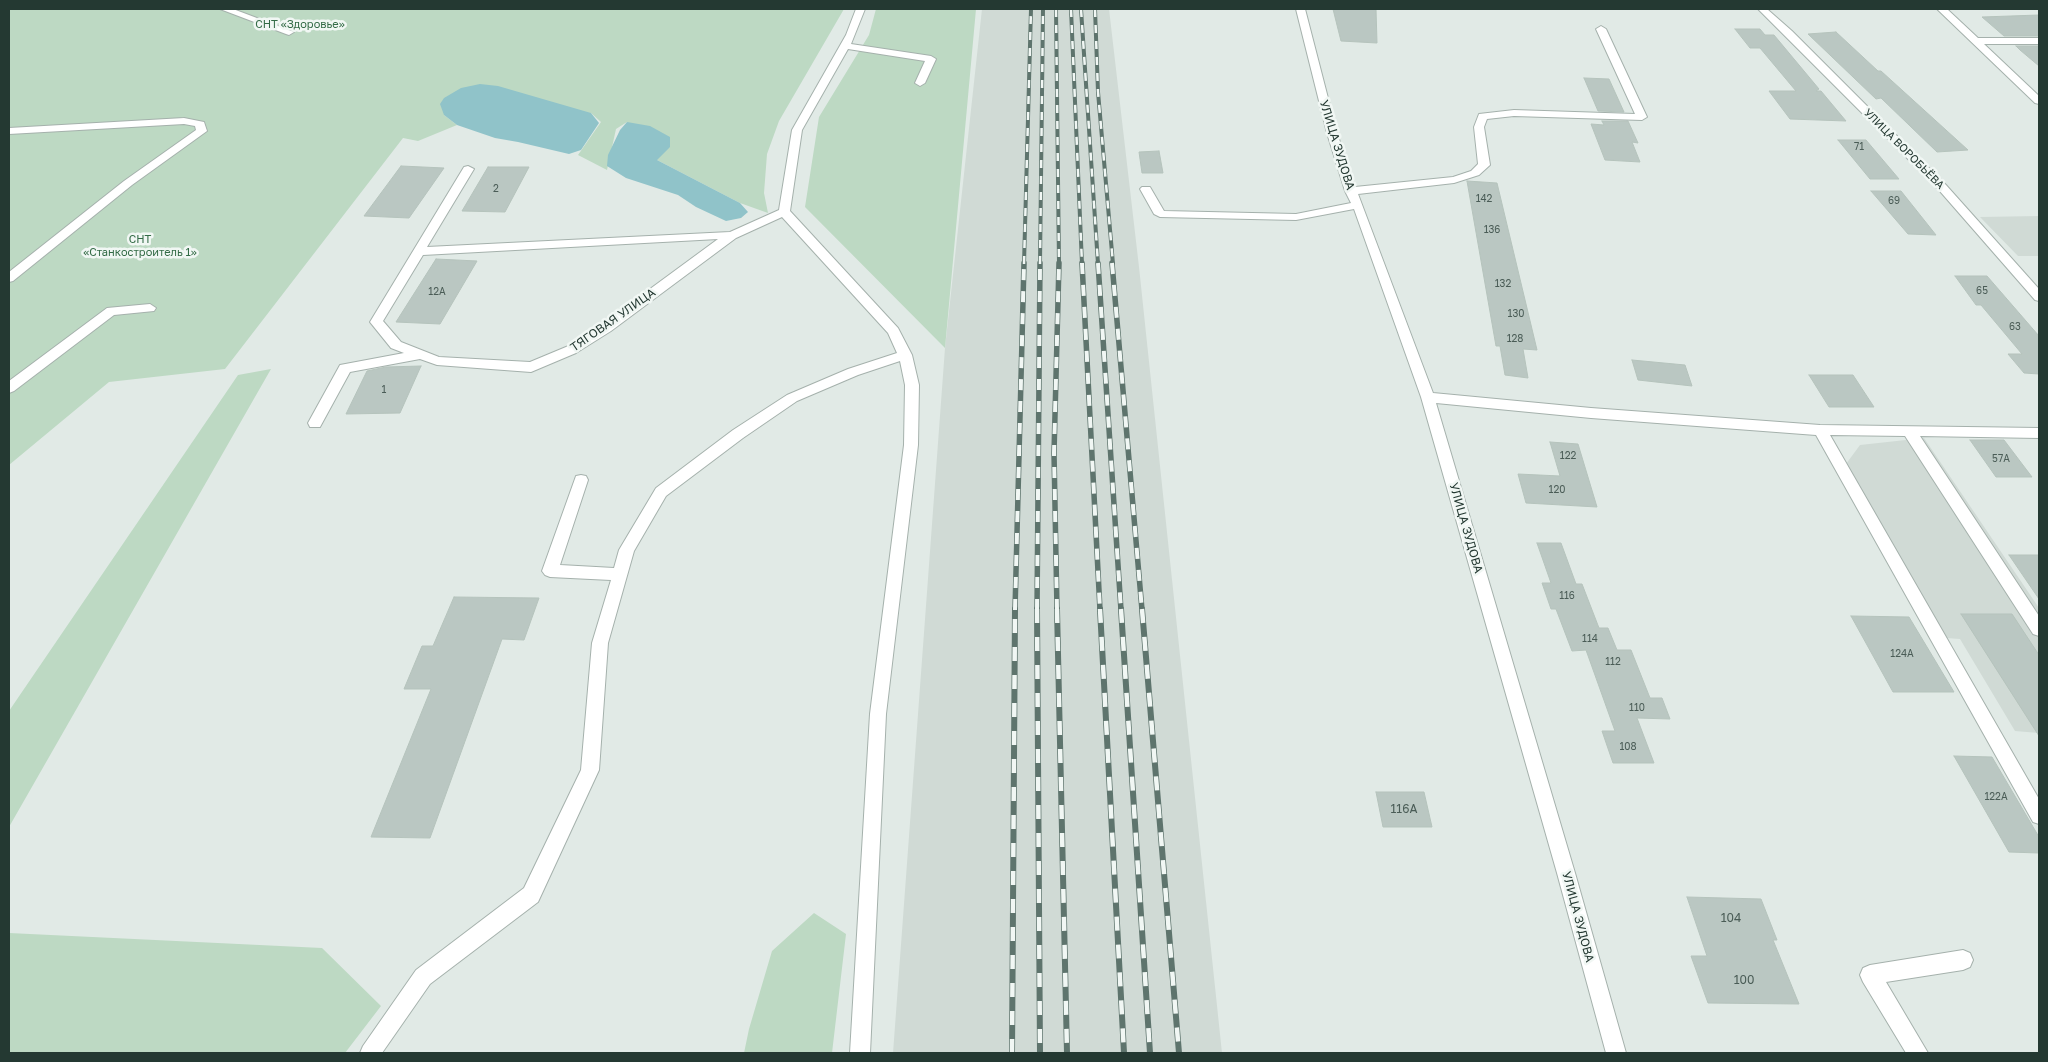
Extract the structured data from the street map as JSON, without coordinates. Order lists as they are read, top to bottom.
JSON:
{
  "streets": {
    "street": ["УЛИЦА ЗУДОВА", "УЛИЦА ВОРОБЬЁВА", "ТЯГОВАЯ УЛИЦА"]
  },
  "parks": ["СНТ «Здоровье»", "СНТ «Станкостроитель 1»"],
  "house_numbers": [
    "71",
    "2",
    "142",
    "69",
    "136",
    "132",
    "65",
    "12А",
    "130",
    "63",
    "128",
    "1",
    "122",
    "57А",
    "120",
    "116",
    "114",
    "124А",
    "112",
    "110",
    "108",
    "122А",
    "116А",
    "104",
    "100"
  ]
}
